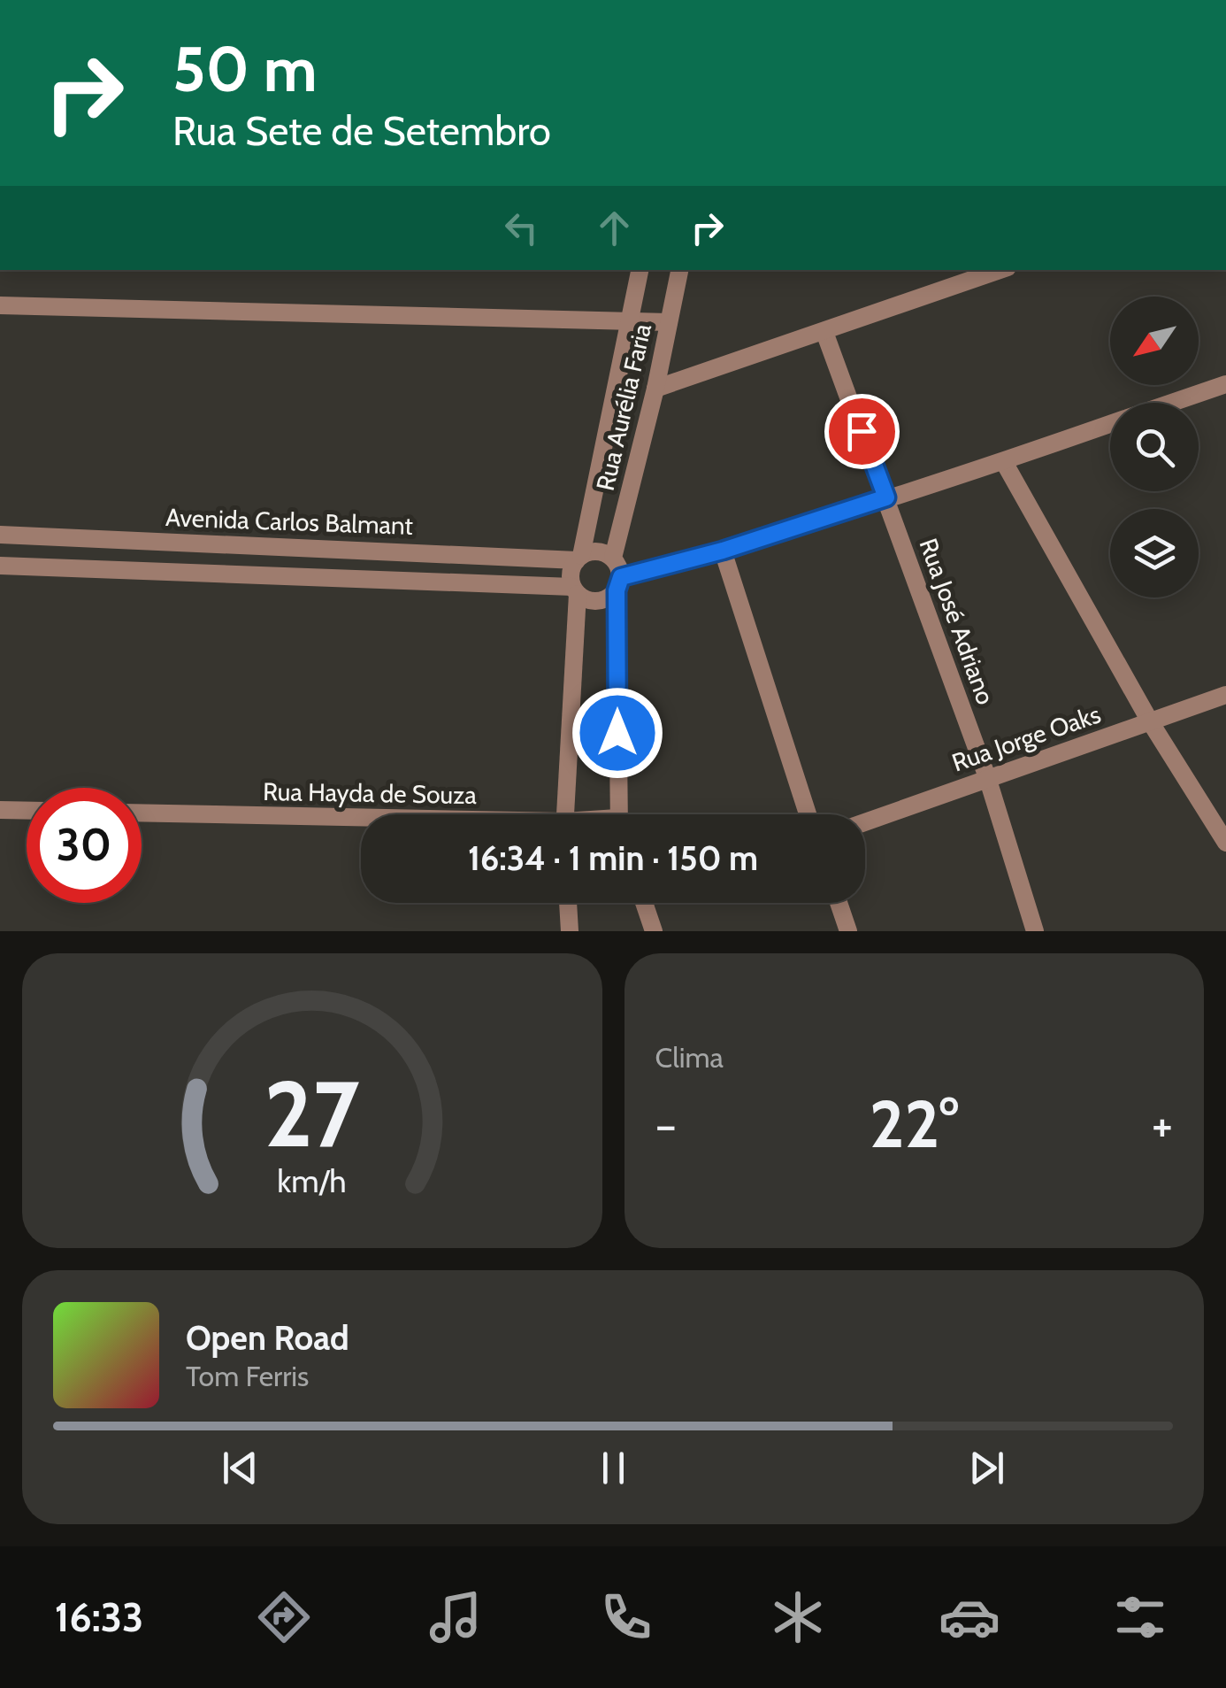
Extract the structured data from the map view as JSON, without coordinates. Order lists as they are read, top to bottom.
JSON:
{
  "streets": {
    "street": [
      "Rua Aurélia Faria",
      "Avenida Carlos Balmant",
      "Rua José Adriano",
      "Rua Jorge Oaks",
      "Rua Hayda de Souza"
    ]
  },
  "crossings": [
    ["Rua Aurélia Faria", "Avenida Carlos Balmant"],
    ["Rua José Adriano", "Rua Jorge Oaks"]
  ],
  "north": "bottom left",
  "page": {
    "turn": ["50 m", "Rua Sete de Setembro"],
    "limit": "30",
    "trip": "16:34 · 1 min · 150 m",
    "tile": "Clima",
    "heat": ["−", "22°", "+"],
    "song": ["Open Road", "Tom Ferris"],
    "tabs": "16:33",
    "gauge": ["27", "km/h"]
  }
}
